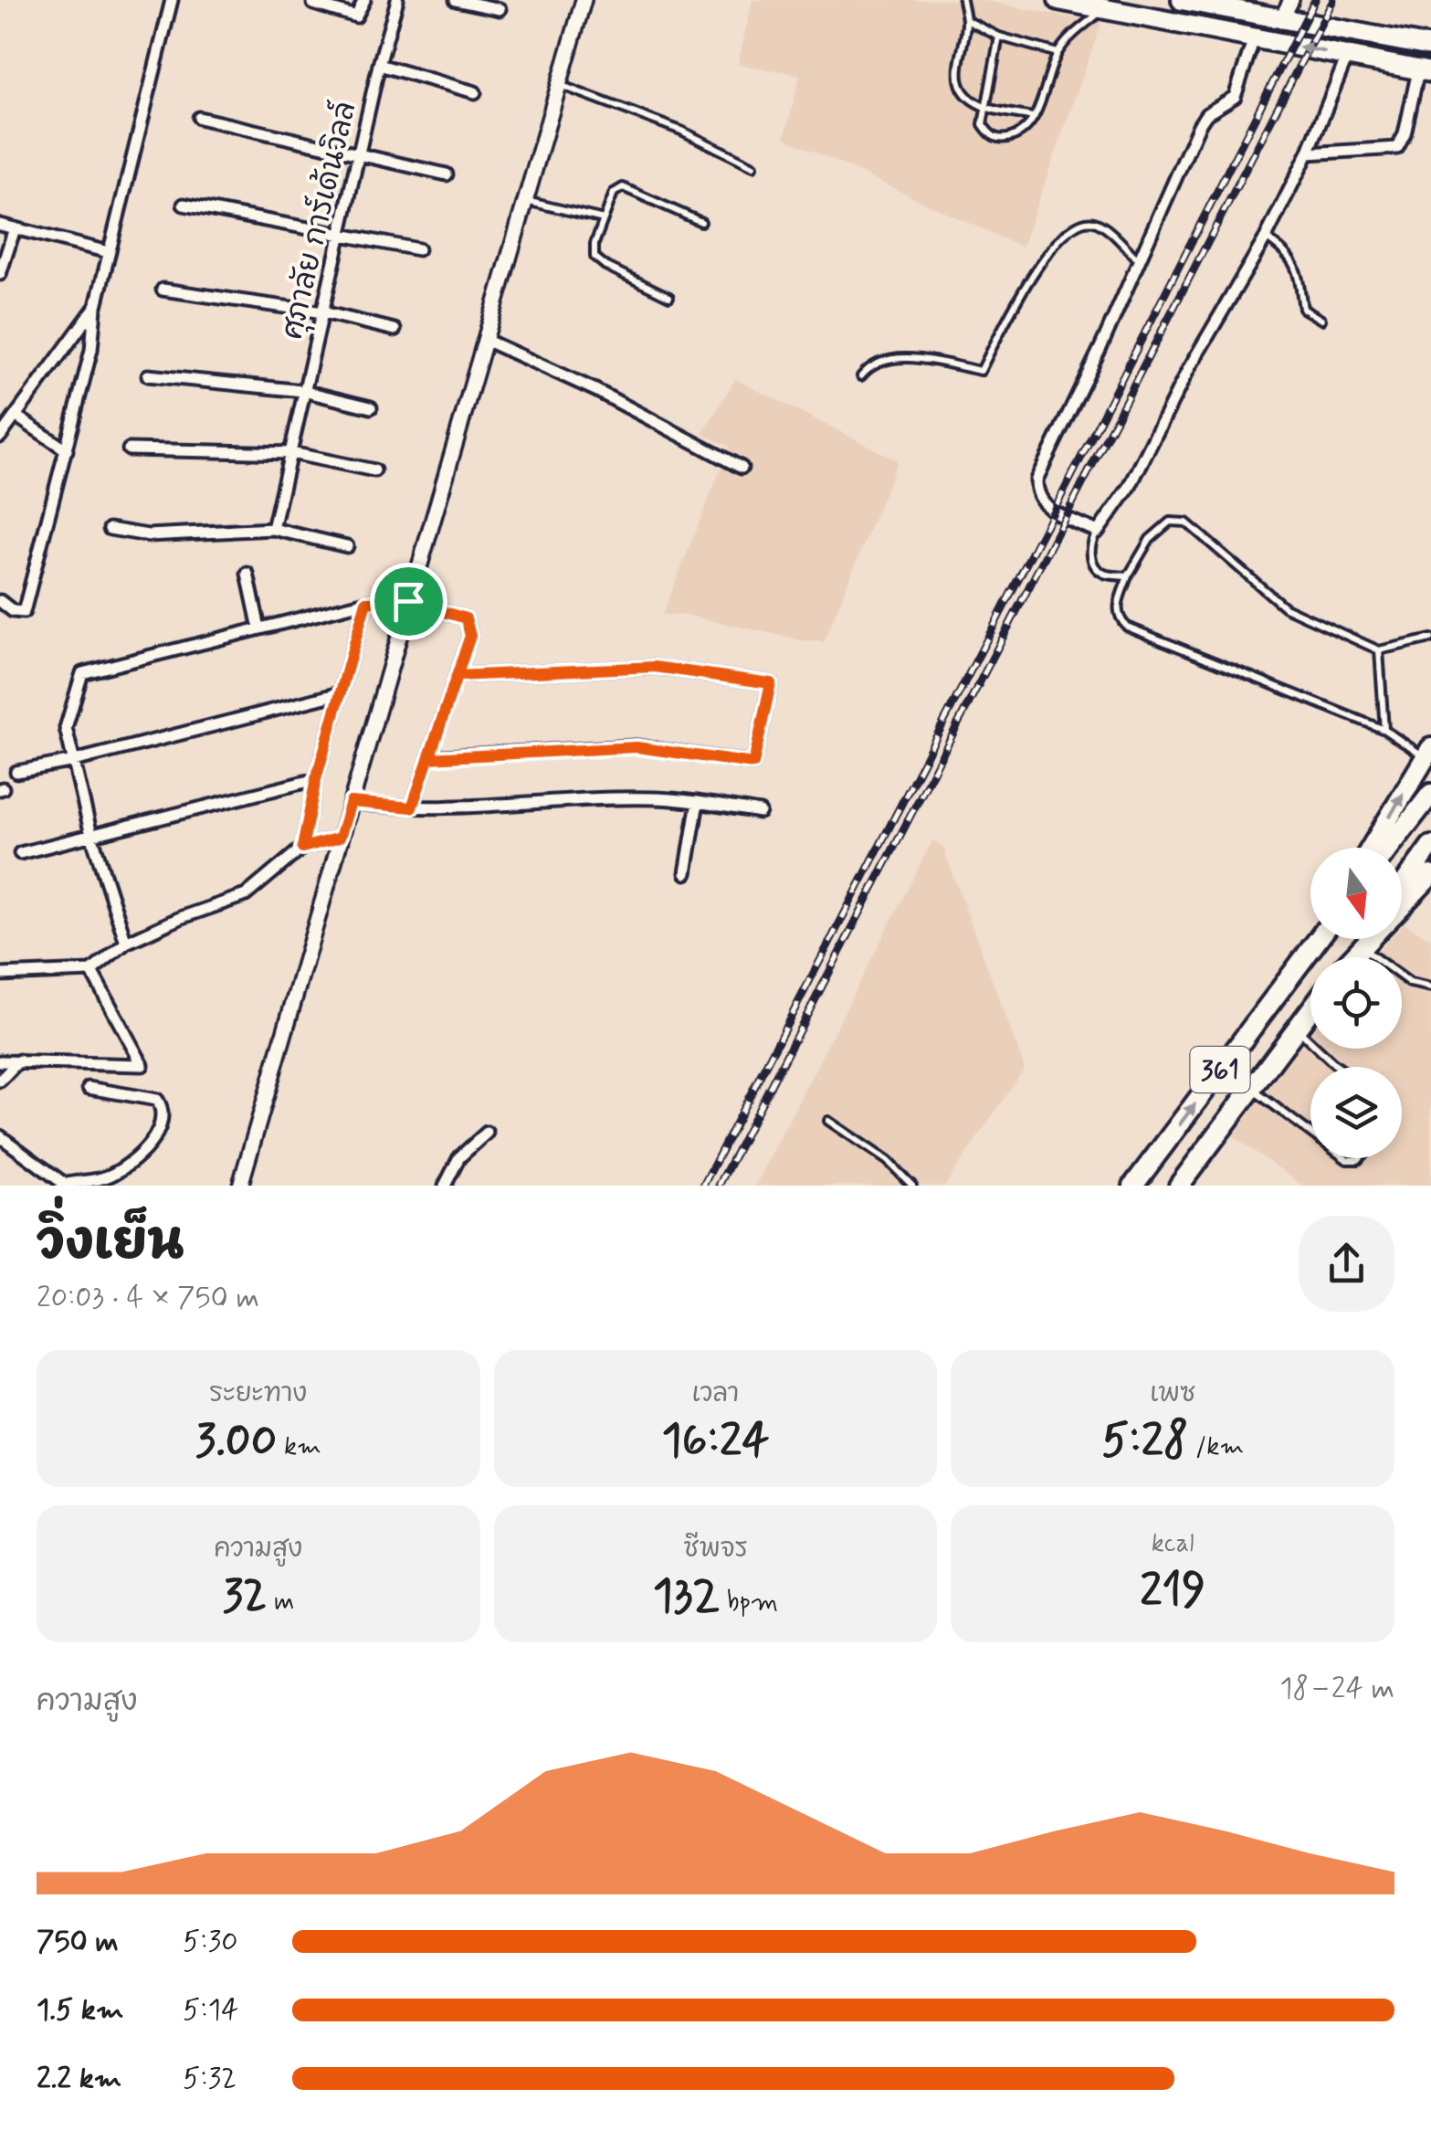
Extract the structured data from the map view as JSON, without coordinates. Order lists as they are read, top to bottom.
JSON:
{
  "streets": {
    "highway": ["361"],
    "street": ["ศุภาลัย การ์เด้นวิลล์"]
  },
  "north": "bottom",
  "page": {
    "heading": ["วิ่งเย็น", "20:03 · 4 × 750 m"],
    "stats": [
      ["ระยะทาง", "3.00 km"],
      ["เวลา", "16:24"],
      ["เพซ", "5:28 /km"],
      ["ความสูง", "32 m"],
      ["ชีพจร", "132 bpm"],
      ["kcal", "219"]
    ],
    "chart": ["ความสูง", "18–24 m"],
    "list": [
      {
        "name": "750 m",
        "note": "5:30"
      },
      {
        "name": "1.5 km",
        "note": "5:14"
      },
      {
        "name": "2.2 km",
        "note": "5:32"
      }
    ]
  }
}
